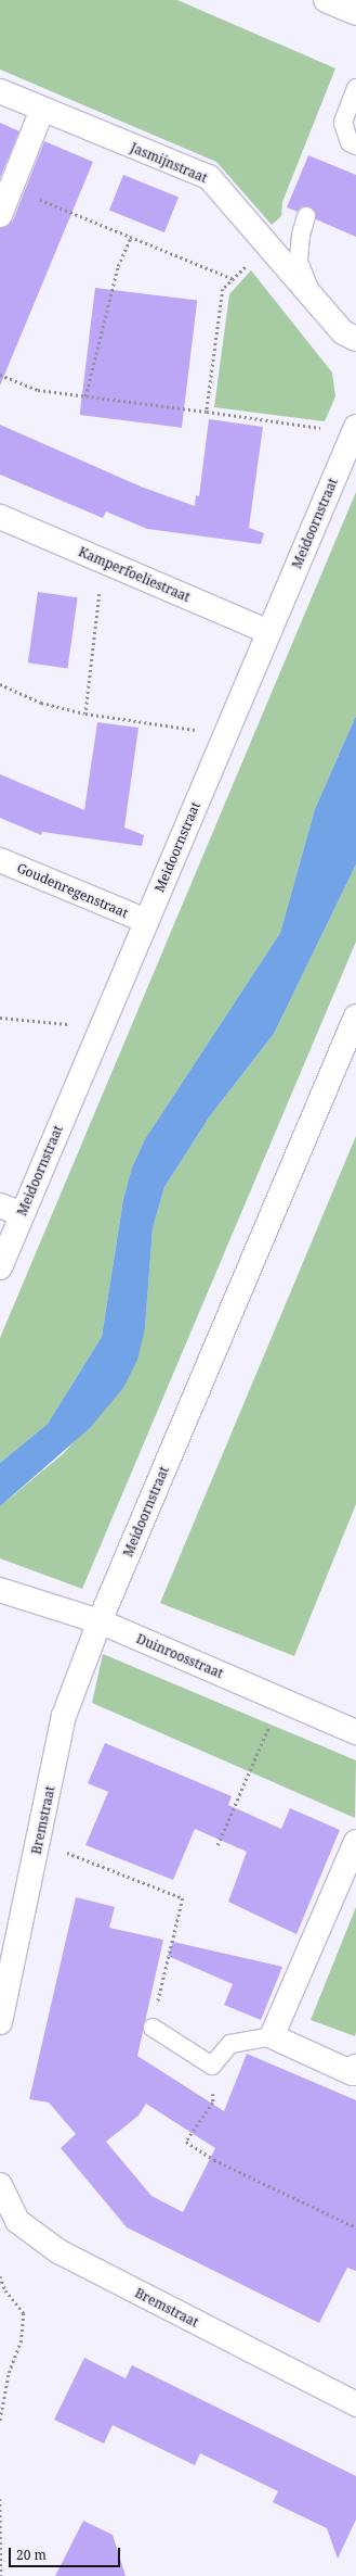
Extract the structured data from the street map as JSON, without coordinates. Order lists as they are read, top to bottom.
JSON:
{
  "streets": {
    "street": [
      "Jasmijnstraat",
      "Meidoornstraat",
      "Kamperfoeliestraat",
      "Goudenregenstraat",
      "Duinroosstraat",
      "Bremstraat"
    ]
  },
  "crossings": [
    ["Meidoornstraat", "Kamperfoeliestraat"],
    ["Meidoornstraat", "Goudenregenstraat"],
    ["Meidoornstraat", "Duinroosstraat"],
    ["Meidoornstraat", "Bremstraat"],
    ["Duinroosstraat", "Bremstraat"]
  ],
  "scale_bar": "20 m"
}
